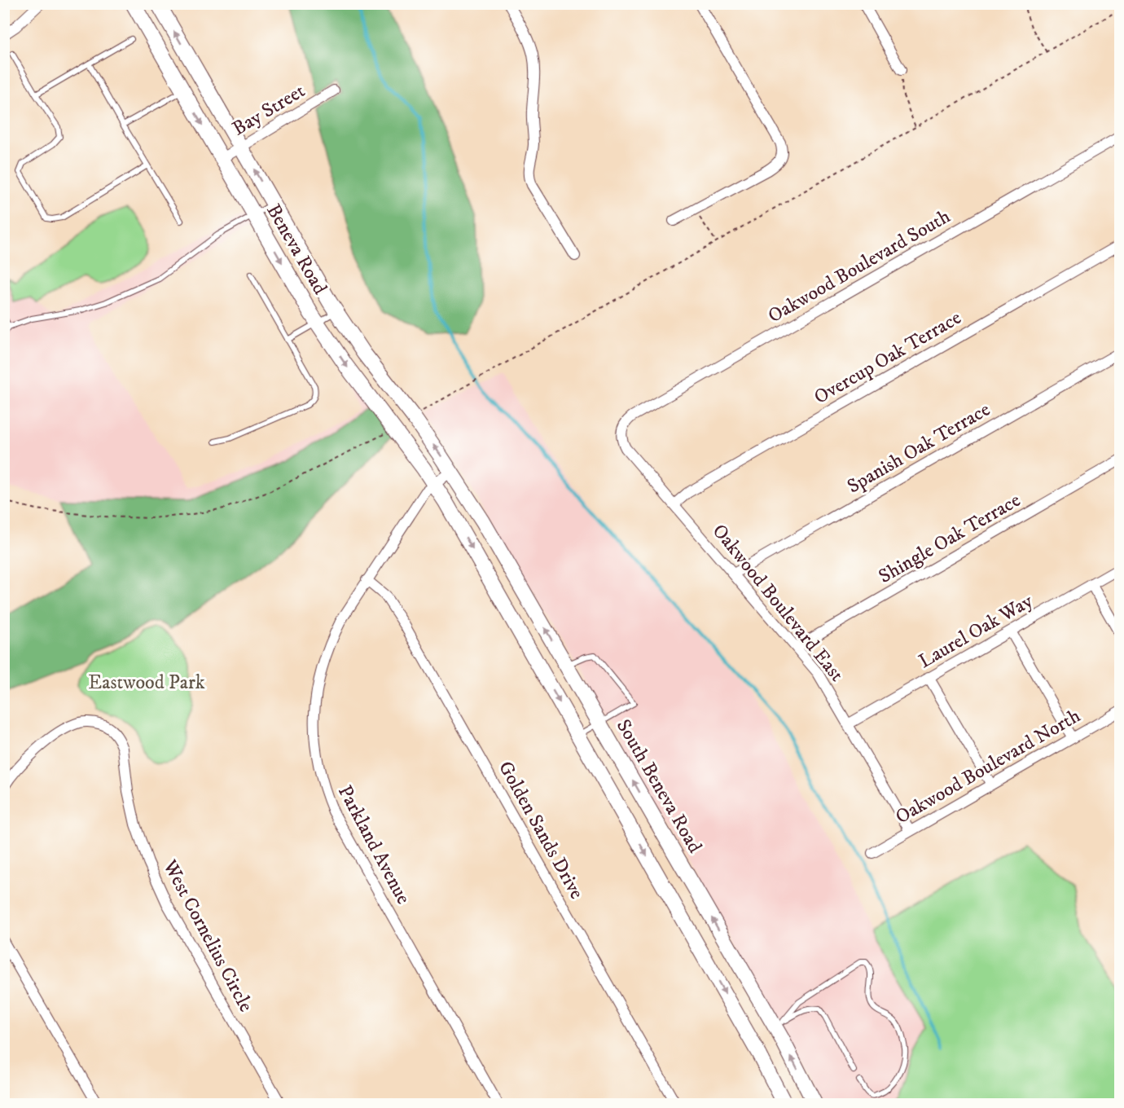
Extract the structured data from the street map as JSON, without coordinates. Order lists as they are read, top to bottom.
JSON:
{
  "streets": {
    "main road": ["Beneva Road", "South Beneva Road"],
    "street": [
      "Bay Street",
      "Oakwood Boulevard South",
      "Overcup Oak Terrace",
      "Spanish Oak Terrace",
      "Shingle Oak Terrace",
      "Oakwood Boulevard East",
      "Laurel Oak Way",
      "Oakwood Boulevard North",
      "Golden Sands Drive",
      "Parkland Avenue",
      "West Cornelius Circle"
    ]
  },
  "crossings": [
    ["Bay Street", "Beneva Road"],
    ["Beneva Road", "South Beneva Road"],
    ["Beneva Road", "Parkland Avenue"],
    ["Oakwood Boulevard South", "Oakwood Boulevard East"],
    ["Overcup Oak Terrace", "Oakwood Boulevard East"],
    ["Spanish Oak Terrace", "Oakwood Boulevard East"],
    ["Shingle Oak Terrace", "Oakwood Boulevard East"],
    ["Oakwood Boulevard East", "Laurel Oak Way"],
    ["Oakwood Boulevard East", "Oakwood Boulevard North"],
    ["Golden Sands Drive", "Parkland Avenue"]
  ],
  "parks": ["Eastwood Park"]
}
